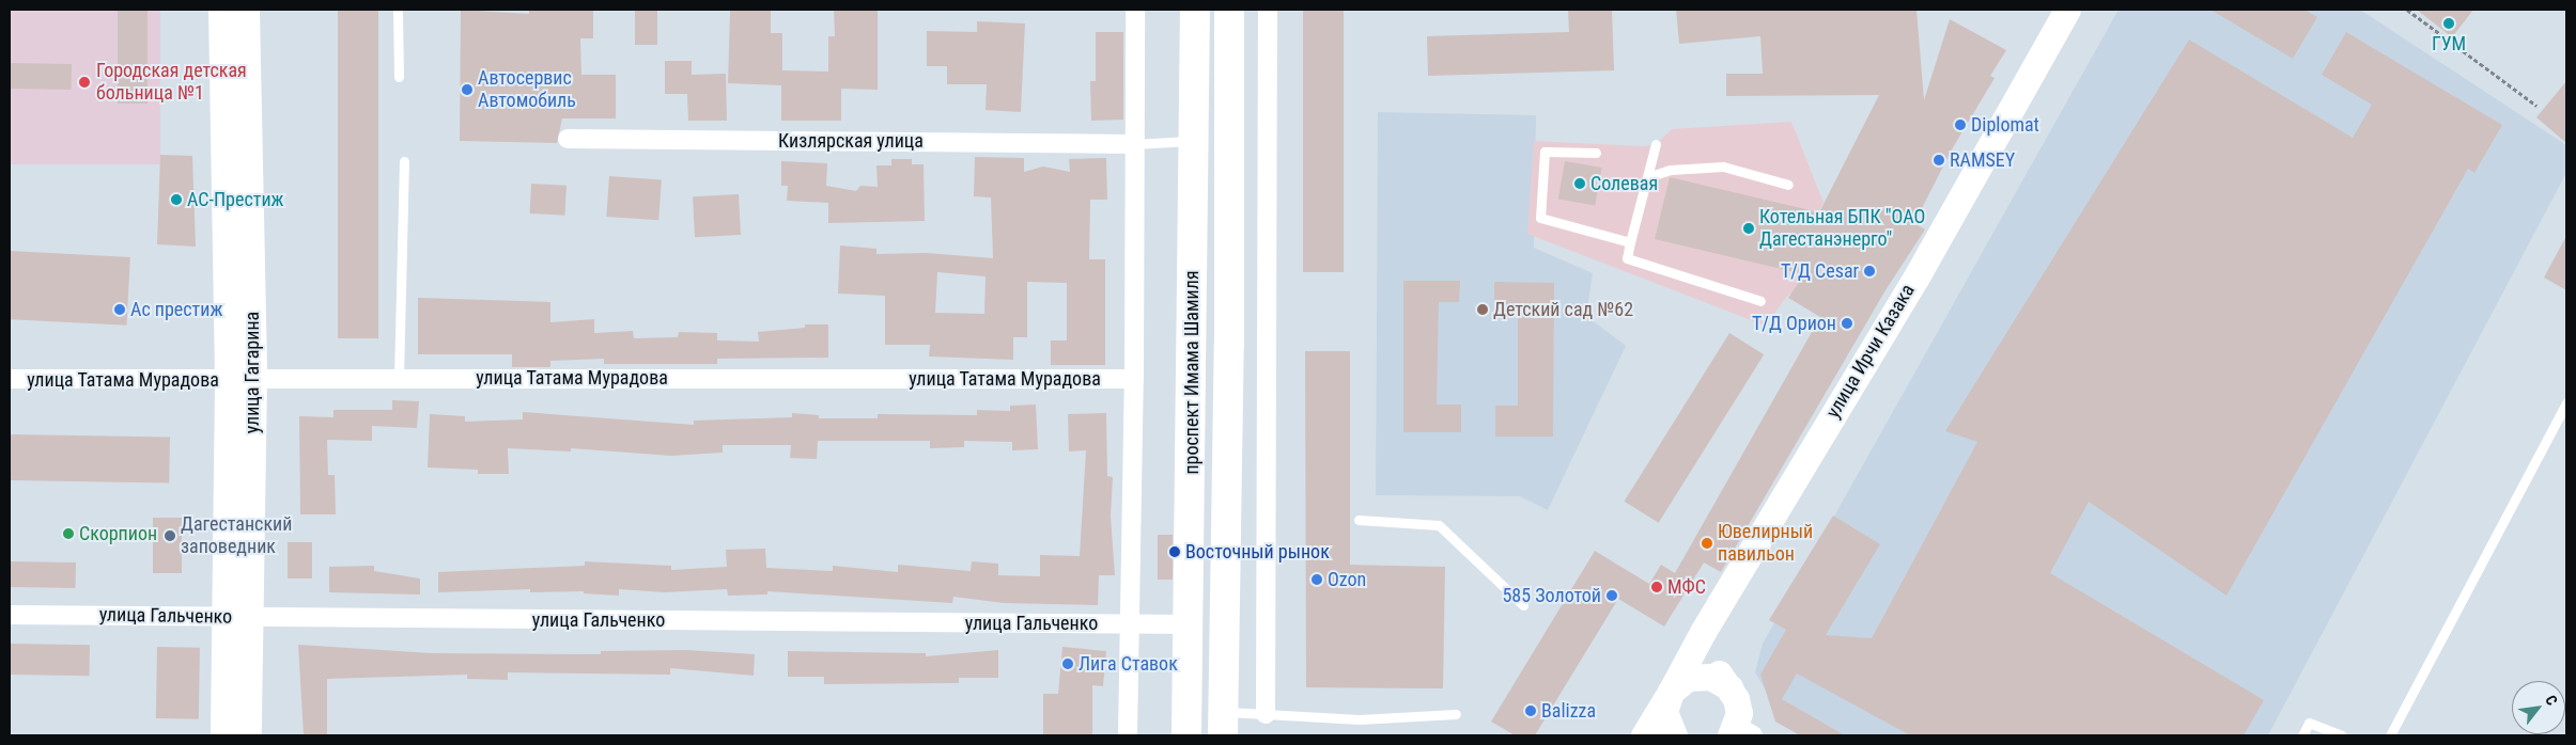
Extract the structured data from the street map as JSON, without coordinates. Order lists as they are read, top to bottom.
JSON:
{
  "streets": {
    "main road": ["улица Ирчи Казака", "улица Гагарина", "проспект Имама Шамиля"],
    "street": ["Кизлярская улица", "улица Татама Мурадова", "улица Гальченко"]
  },
  "crossings": [
    ["улица Гагарина", "улица Татама Мурадова"],
    ["улица Гагарина", "улица Гальченко"],
    ["проспект Имама Шамиля", "улица Гальченко"]
  ],
  "places": [
    "ГУМ",
    "Городская детская больница №1",
    "Автосервис Автомобиль",
    "Diplomat",
    "RAMSEY",
    "Солевая",
    "АС-Престиж",
    "Котельная БПК \"ОАО Дагестанэнерго\"",
    "Т/Д Cesar",
    "Ас престиж",
    "Детский сад №62",
    "Т/Д Орион",
    "Скорпион",
    "Дагестанский заповедник",
    "Ювелирный павильон",
    "Восточный рынок",
    "Ozon",
    "МФС",
    "585 Золотой",
    "Лига Ставок",
    "Balizza"
  ],
  "north": "top right"
}
